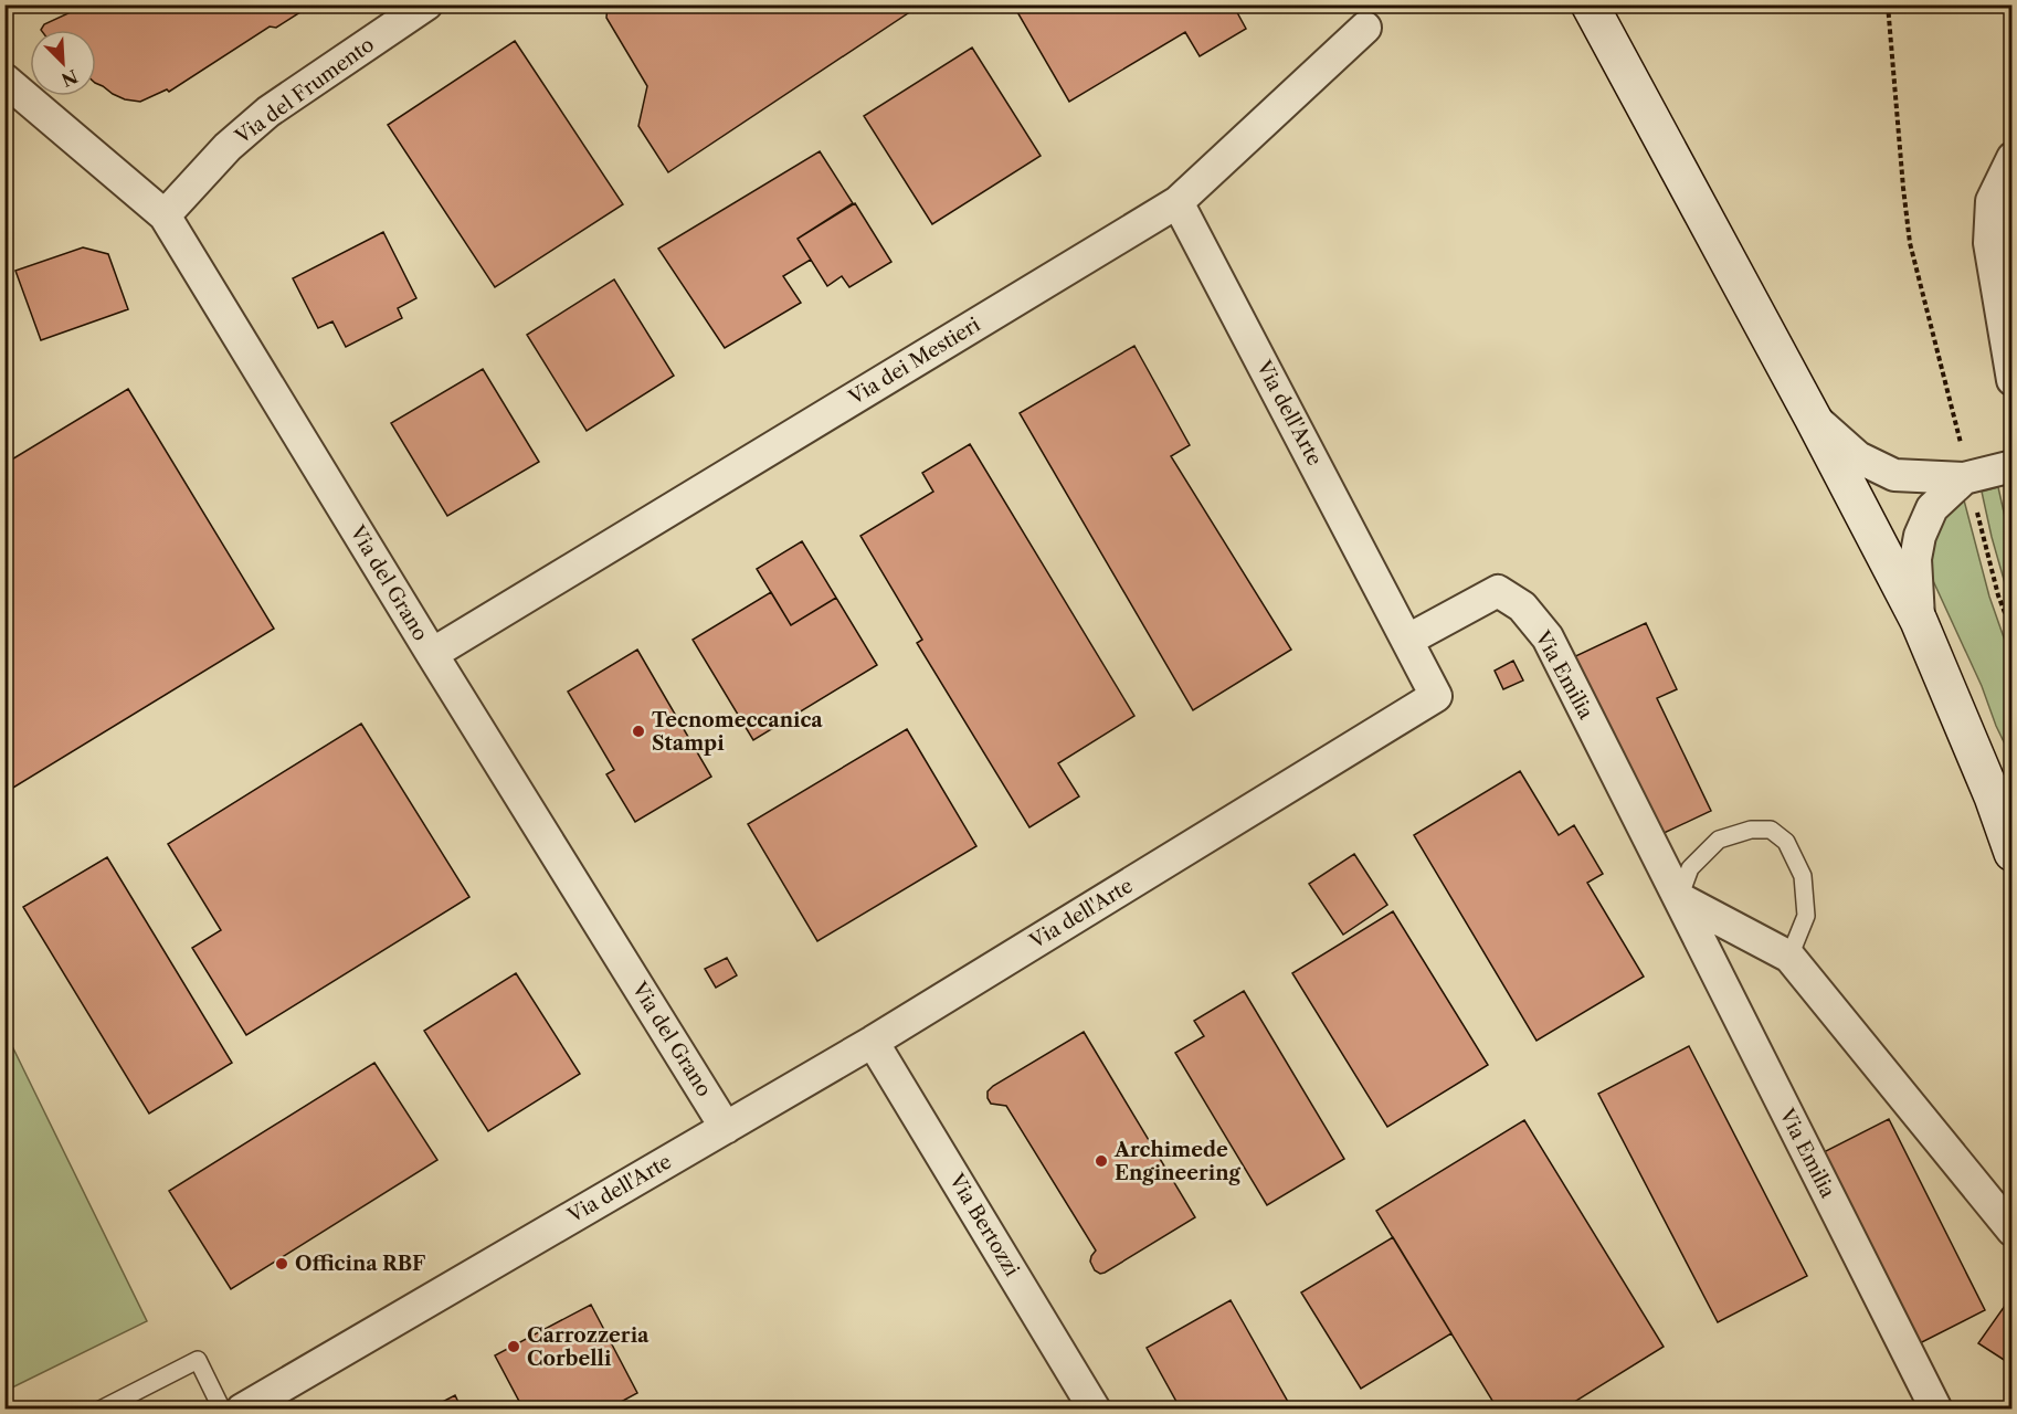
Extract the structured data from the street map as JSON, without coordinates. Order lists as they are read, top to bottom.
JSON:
{
  "streets": {
    "street": [
      "Via del Frumento",
      "Via dei Mestieri",
      "Via dell'Arte",
      "Via del Grano",
      "Via Emilia",
      "Via Bertozzi"
    ]
  },
  "crossings": [
    ["Via del Frumento", "Via del Grano"],
    ["Via dei Mestieri", "Via dell'Arte"],
    ["Via dei Mestieri", "Via del Grano"],
    ["Via dell'Arte", "Via del Grano"],
    ["Via dell'Arte", "Via Emilia"],
    ["Via dell'Arte", "Via Bertozzi"]
  ],
  "places": [
    "Tecnomeccanica Stampi",
    "Archimede Engineering",
    "Officina RBF",
    "Carrozzeria Corbelli"
  ],
  "north": "bottom right"
}
